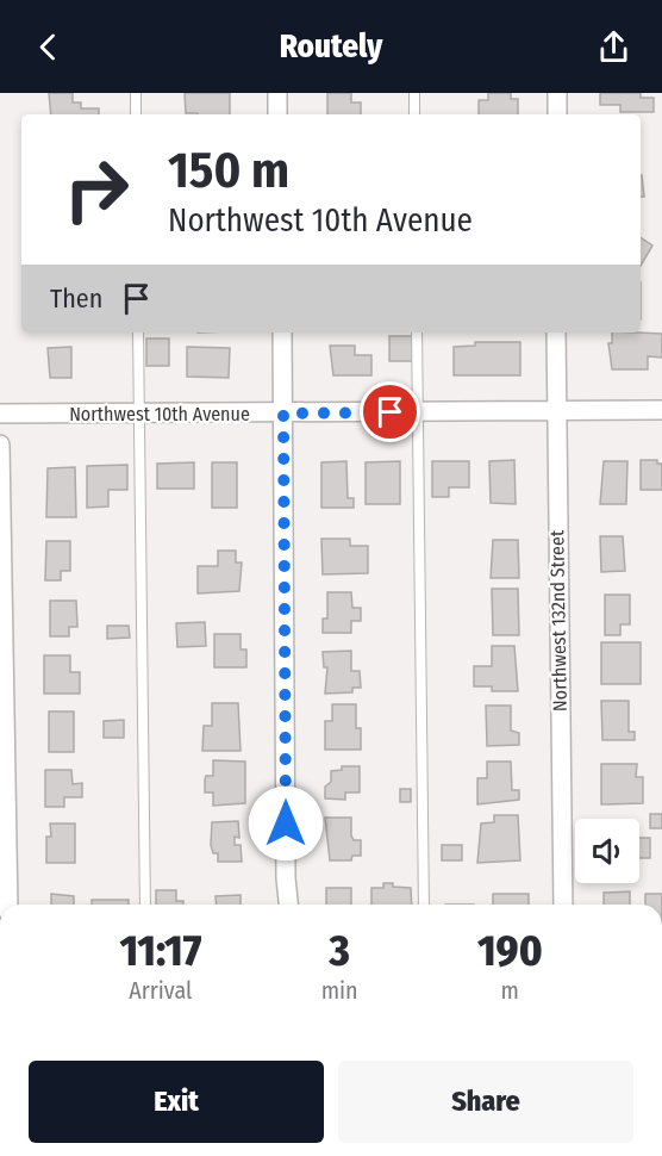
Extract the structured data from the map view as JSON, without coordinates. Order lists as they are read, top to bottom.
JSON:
{
  "streets": {
    "street": ["Northwest 10th Avenue", "Northwest 132nd Street"]
  },
  "crossings": [
    ["Northwest 10th Avenue", "Northwest 132nd Street"]
  ],
  "page": {
    "header": "Routely",
    "turn": ["150 m", "Northwest 10th Avenue"],
    "then": "Then",
    "eta": [
      "11:17",
      "Arrival",
      "3",
      "min",
      "190",
      "m"
    ],
    "buttons": ["Exit", "Share"]
  }
}
